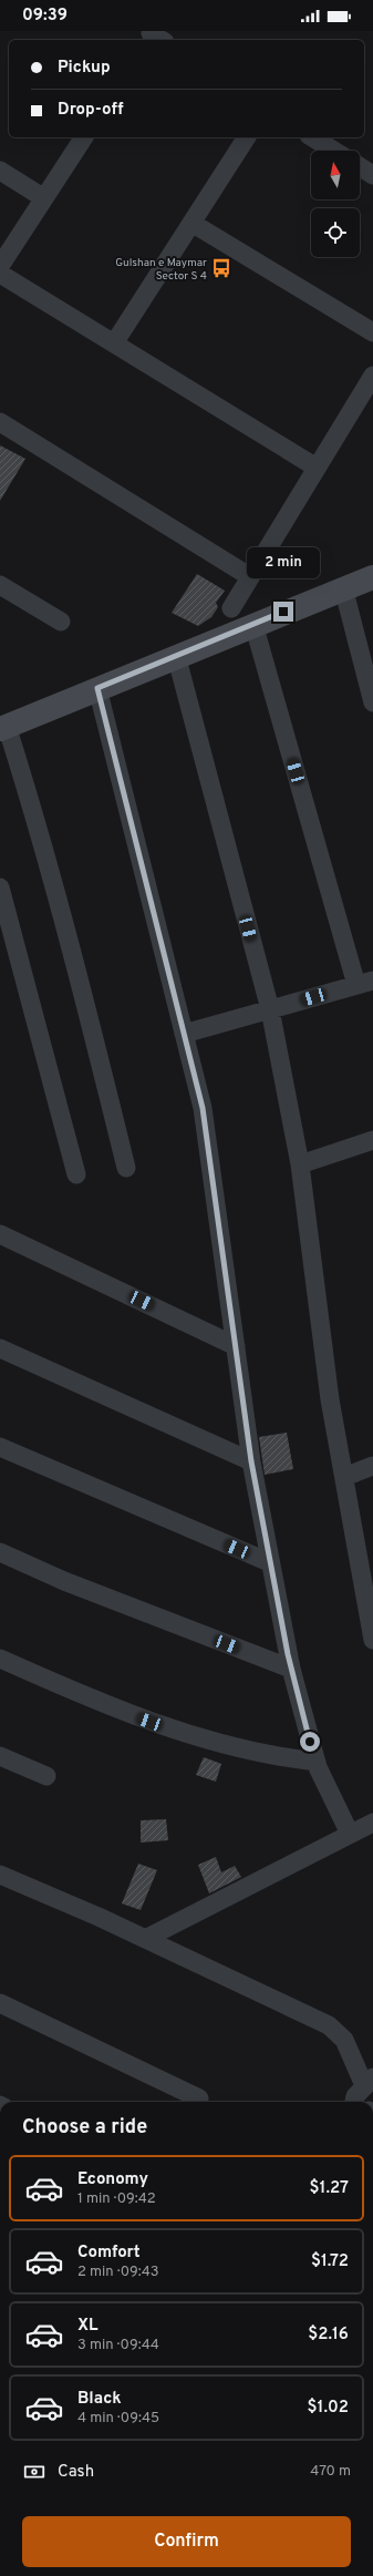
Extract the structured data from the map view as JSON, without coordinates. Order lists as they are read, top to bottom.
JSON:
{
  "places": {
    "bus stop": ["Gulshan e Maymar Sector S 4"]
  },
  "north": "top",
  "page": {
    "status": "09:39",
    "banner": ["Pickup", "Drop-off"],
    "bubble": "2 min",
    "heading": "Choose a ride",
    "list": [
      {
        "name": "Economy",
        "note": "1 min · 09:42",
        "value": "$1.27"
      },
      {
        "name": "Comfort",
        "note": "2 min · 09:43",
        "value": "$1.72"
      },
      {
        "name": "XL",
        "note": "3 min · 09:44",
        "value": "$2.16"
      },
      {
        "name": "Black",
        "note": "4 min · 09:45",
        "value": "$1.02"
      }
    ],
    "pay": ["Cash", "470 m"],
    "buttons": "Confirm"
  }
}
